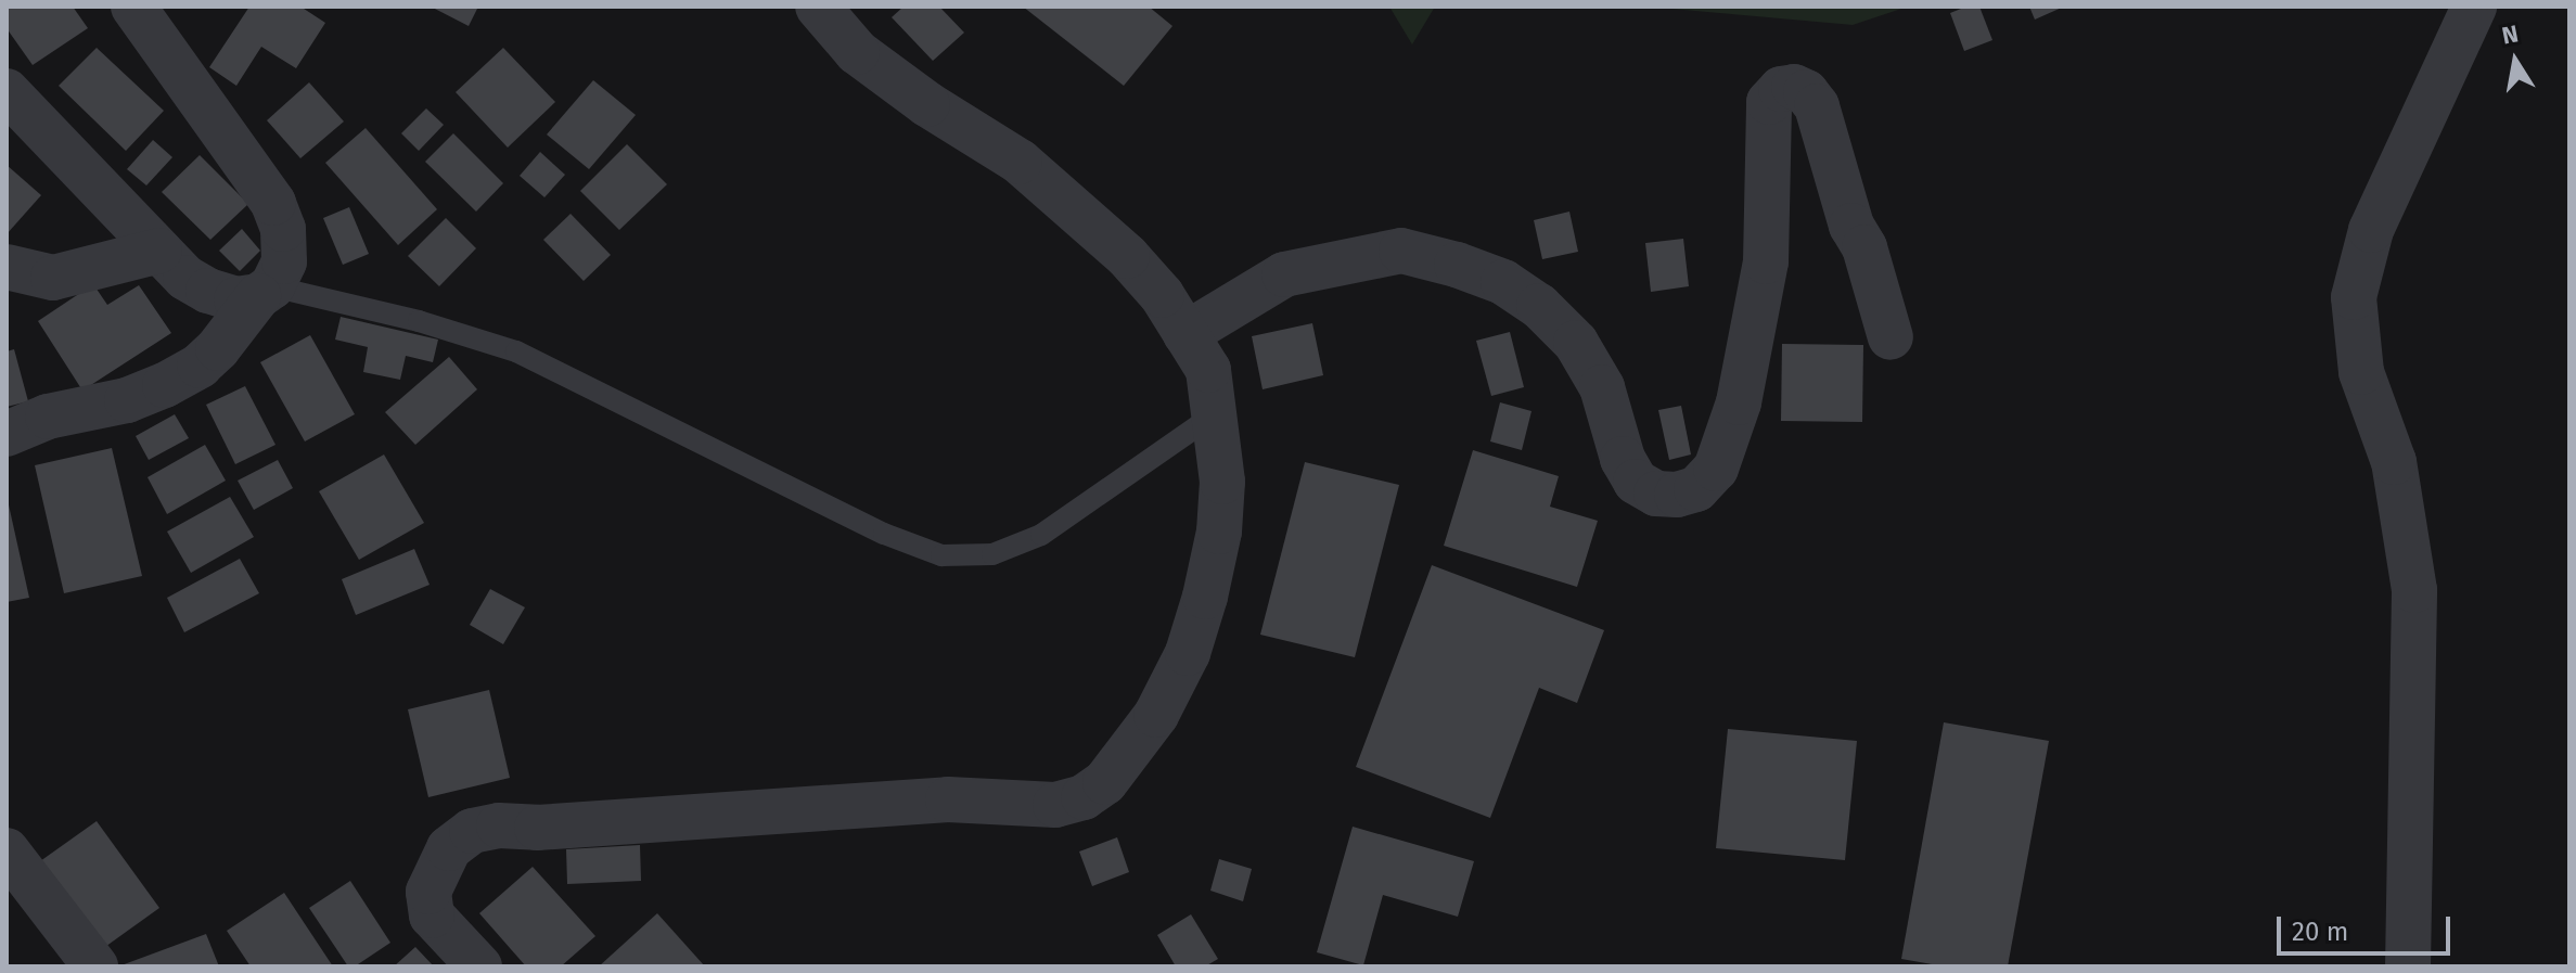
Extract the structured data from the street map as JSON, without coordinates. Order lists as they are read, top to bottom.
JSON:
{
  "scale_bar": "20 m",
  "north": "top"
}
